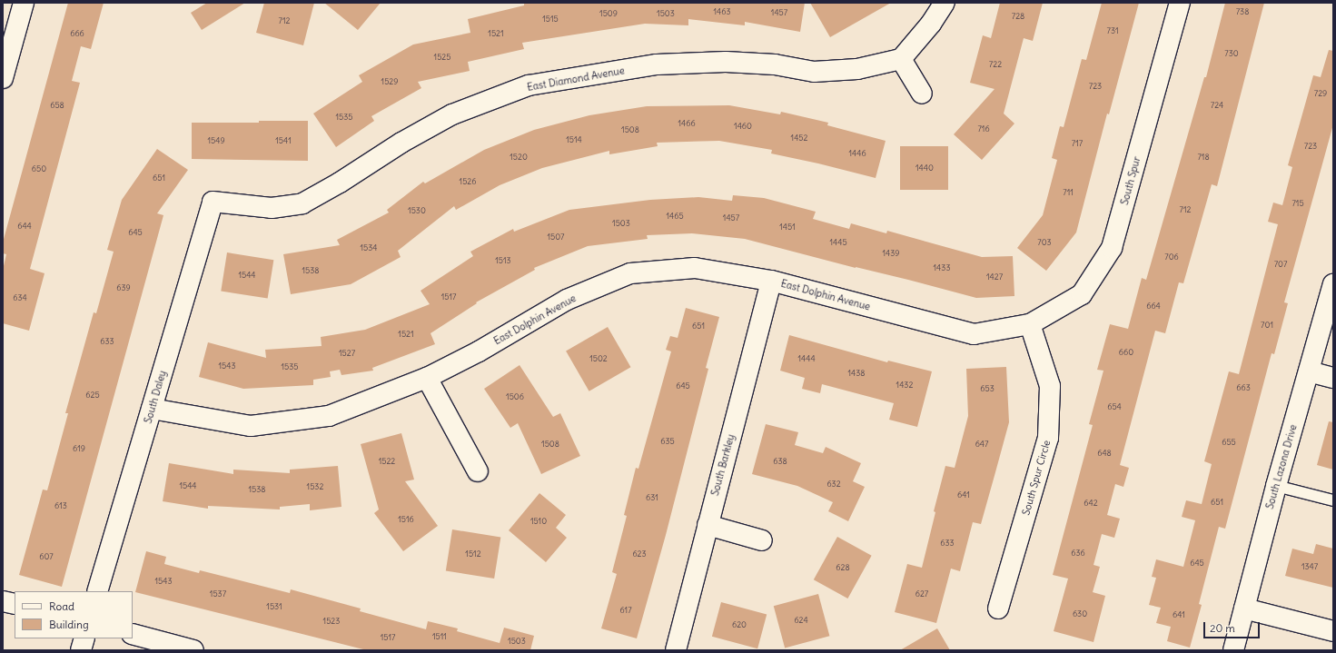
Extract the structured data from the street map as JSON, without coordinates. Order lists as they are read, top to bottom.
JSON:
{
  "streets": {
    "street": [
      "East Diamond Avenue",
      "South Spur",
      "East Dolphin Avenue",
      "South Daley",
      "South Barkley",
      "South Lazona Drive",
      "South Spur Circle"
    ]
  },
  "crossings": [
    ["East Diamond Avenue", "South Daley"],
    ["South Spur", "East Dolphin Avenue"],
    ["South Spur", "South Spur Circle"],
    ["East Dolphin Avenue", "South Daley"],
    ["East Dolphin Avenue", "South Barkley"],
    ["East Dolphin Avenue", "South Spur Circle"]
  ],
  "house_numbers": [
    "1463",
    "738",
    "1457",
    "1509",
    "1503",
    "728",
    "1515",
    "712",
    "731",
    "666",
    "1521",
    "730",
    "1525",
    "722",
    "1529",
    "723",
    "729",
    "658",
    "724",
    "1535",
    "1466",
    "1460",
    "716",
    "1508",
    "1452",
    "1514",
    "1549",
    "1541",
    "717",
    "723",
    "1446",
    "1520",
    "718",
    "1440",
    "650",
    "651",
    "1526",
    "711",
    "715",
    "712",
    "1530",
    "1465",
    "1457",
    "1503",
    "644",
    "1451",
    "645",
    "1507",
    "1445",
    "703",
    "1534",
    "1439",
    "706",
    "1513",
    "707",
    "1433",
    "1538",
    "1544",
    "1427",
    "639",
    "1517",
    "634",
    "664",
    "701",
    "651",
    "1521",
    "633",
    "660",
    "1527",
    "1502",
    "1444",
    "1543",
    "1535",
    "1438",
    "1432",
    "645",
    "663",
    "653",
    "625",
    "1506",
    "654",
    "635",
    "655",
    "1508",
    "647",
    "619",
    "648",
    "1522",
    "638",
    "632",
    "1544",
    "1532",
    "1538",
    "641",
    "631",
    "651",
    "642",
    "613",
    "1516",
    "1510",
    "633",
    "636",
    "1512",
    "623",
    "607",
    "645",
    "1347",
    "628",
    "1543",
    "1537",
    "627",
    "1531",
    "617",
    "630",
    "641",
    "624",
    "1523",
    "620",
    "1511",
    "1517",
    "1503"
  ],
  "legend": ["Road", "Building"],
  "scale_bar": "20 m"
}
